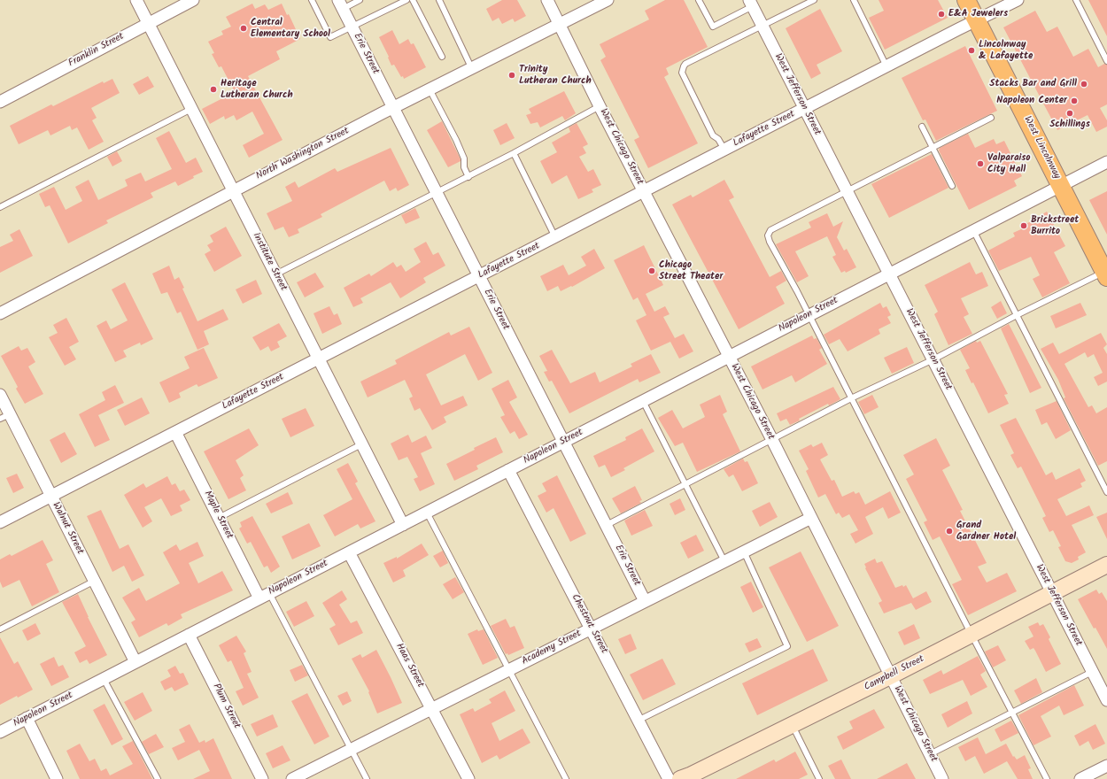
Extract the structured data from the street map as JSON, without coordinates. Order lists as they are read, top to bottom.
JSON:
{
  "streets": {
    "main road": ["West Lincolnway", "Campbell Street"],
    "street": [
      "Franklin Street",
      "Erie Street",
      "West Jefferson Street",
      "Lafayette Street",
      "West Chicago Street",
      "North Washington Street",
      "Institute Street",
      "Napoleon Street",
      "Maple Street",
      "Walnut Street",
      "Chestnut Street",
      "Academy Street",
      "Haas Street",
      "Plum Street"
    ]
  },
  "crossings": [
    ["Franklin Street", "Institute Street"],
    ["Erie Street", "Lafayette Street"],
    ["Erie Street", "North Washington Street"],
    ["Erie Street", "Napoleon Street"],
    ["Erie Street", "Academy Street"],
    ["West Jefferson Street", "Lafayette Street"],
    ["West Jefferson Street", "Napoleon Street"],
    ["West Jefferson Street", "Campbell Street"],
    ["Lafayette Street", "West Chicago Street"],
    ["Lafayette Street", "West Lincolnway"],
    ["Lafayette Street", "Institute Street"],
    ["Lafayette Street", "Maple Street"],
    ["Lafayette Street", "Walnut Street"],
    ["West Chicago Street", "North Washington Street"],
    ["West Chicago Street", "Napoleon Street"],
    ["West Chicago Street", "Academy Street"],
    ["West Chicago Street", "Campbell Street"],
    ["West Lincolnway", "Napoleon Street"],
    ["North Washington Street", "Institute Street"],
    ["Institute Street", "Napoleon Street"],
    ["Napoleon Street", "Maple Street"],
    ["Napoleon Street", "Walnut Street"],
    ["Napoleon Street", "Chestnut Street"],
    ["Napoleon Street", "Haas Street"],
    ["Napoleon Street", "Plum Street"],
    ["Chestnut Street", "Academy Street"],
    ["Academy Street", "Haas Street"]
  ],
  "places": [
    "E&A Jewelers",
    "Central Elementary School",
    "Lincolnway & Lafayette",
    "Trinity Lutheran Church",
    "Stacks Bar and Grill",
    "Heritage Lutheran Church",
    "Napoleon Center",
    "Schillings",
    "Valparaiso City Hall",
    "Brickstreet Burrito",
    "Chicago Street Theater",
    "Grand Gardner Hotel"
  ]
}
